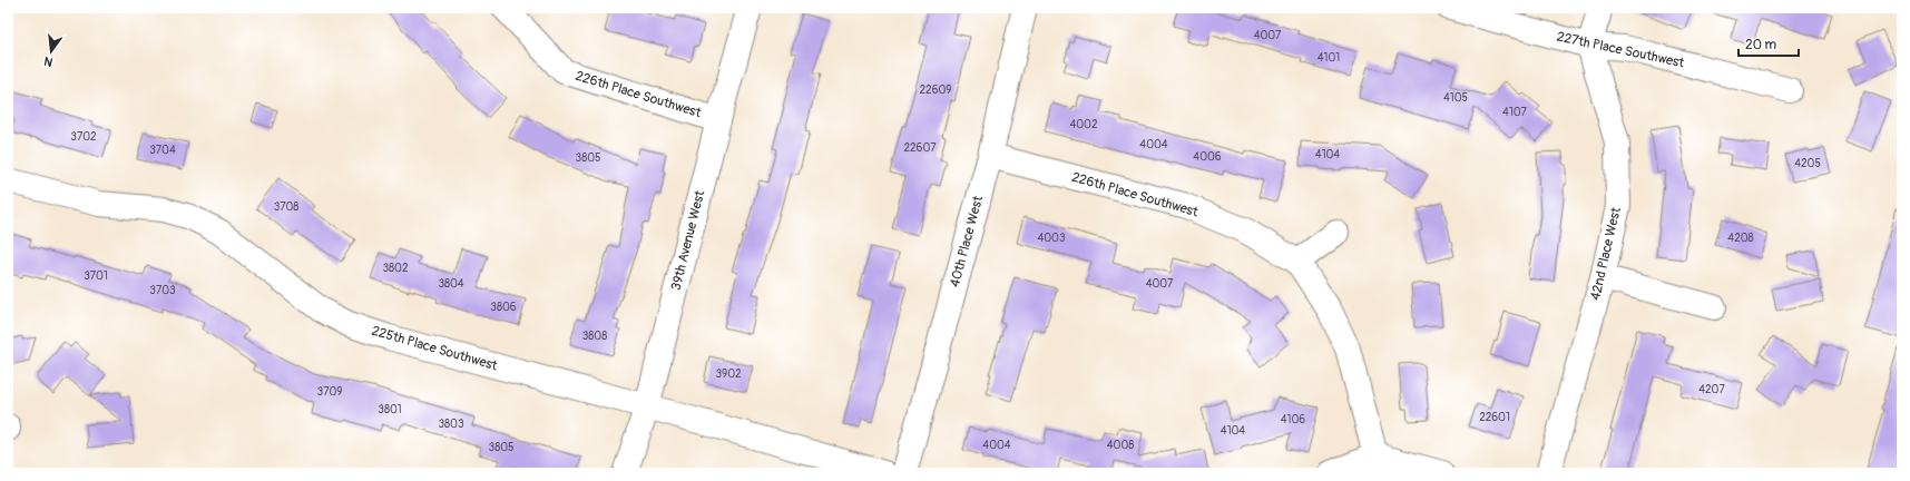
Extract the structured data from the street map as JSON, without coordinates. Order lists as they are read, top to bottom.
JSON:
{
  "streets": {
    "street": [
      "227th Place Southwest",
      "226th Place Southwest",
      "39th Avenue West",
      "40th Place West",
      "42nd Place West",
      "225th Place Southwest"
    ]
  },
  "crossings": [
    ["227th Place Southwest", "42nd Place West"],
    ["226th Place Southwest", "39th Avenue West"],
    ["226th Place Southwest", "40th Place West"],
    ["39th Avenue West", "225th Place Southwest"]
  ],
  "house_numbers": [
    "4007",
    "4101",
    "22609",
    "4105",
    "4107",
    "4002",
    "3702",
    "4004",
    "22607",
    "3704",
    "4104",
    "4006",
    "3805",
    "4205",
    "3708",
    "4003",
    "4208",
    "3802",
    "3701",
    "3804",
    "4007",
    "3703",
    "3806",
    "3808",
    "3902",
    "4207",
    "3709",
    "3801",
    "22601",
    "4106",
    "3803",
    "4104",
    "4004",
    "4008",
    "3805"
  ],
  "scale_bar": "20 m",
  "north": "bottom"
}
